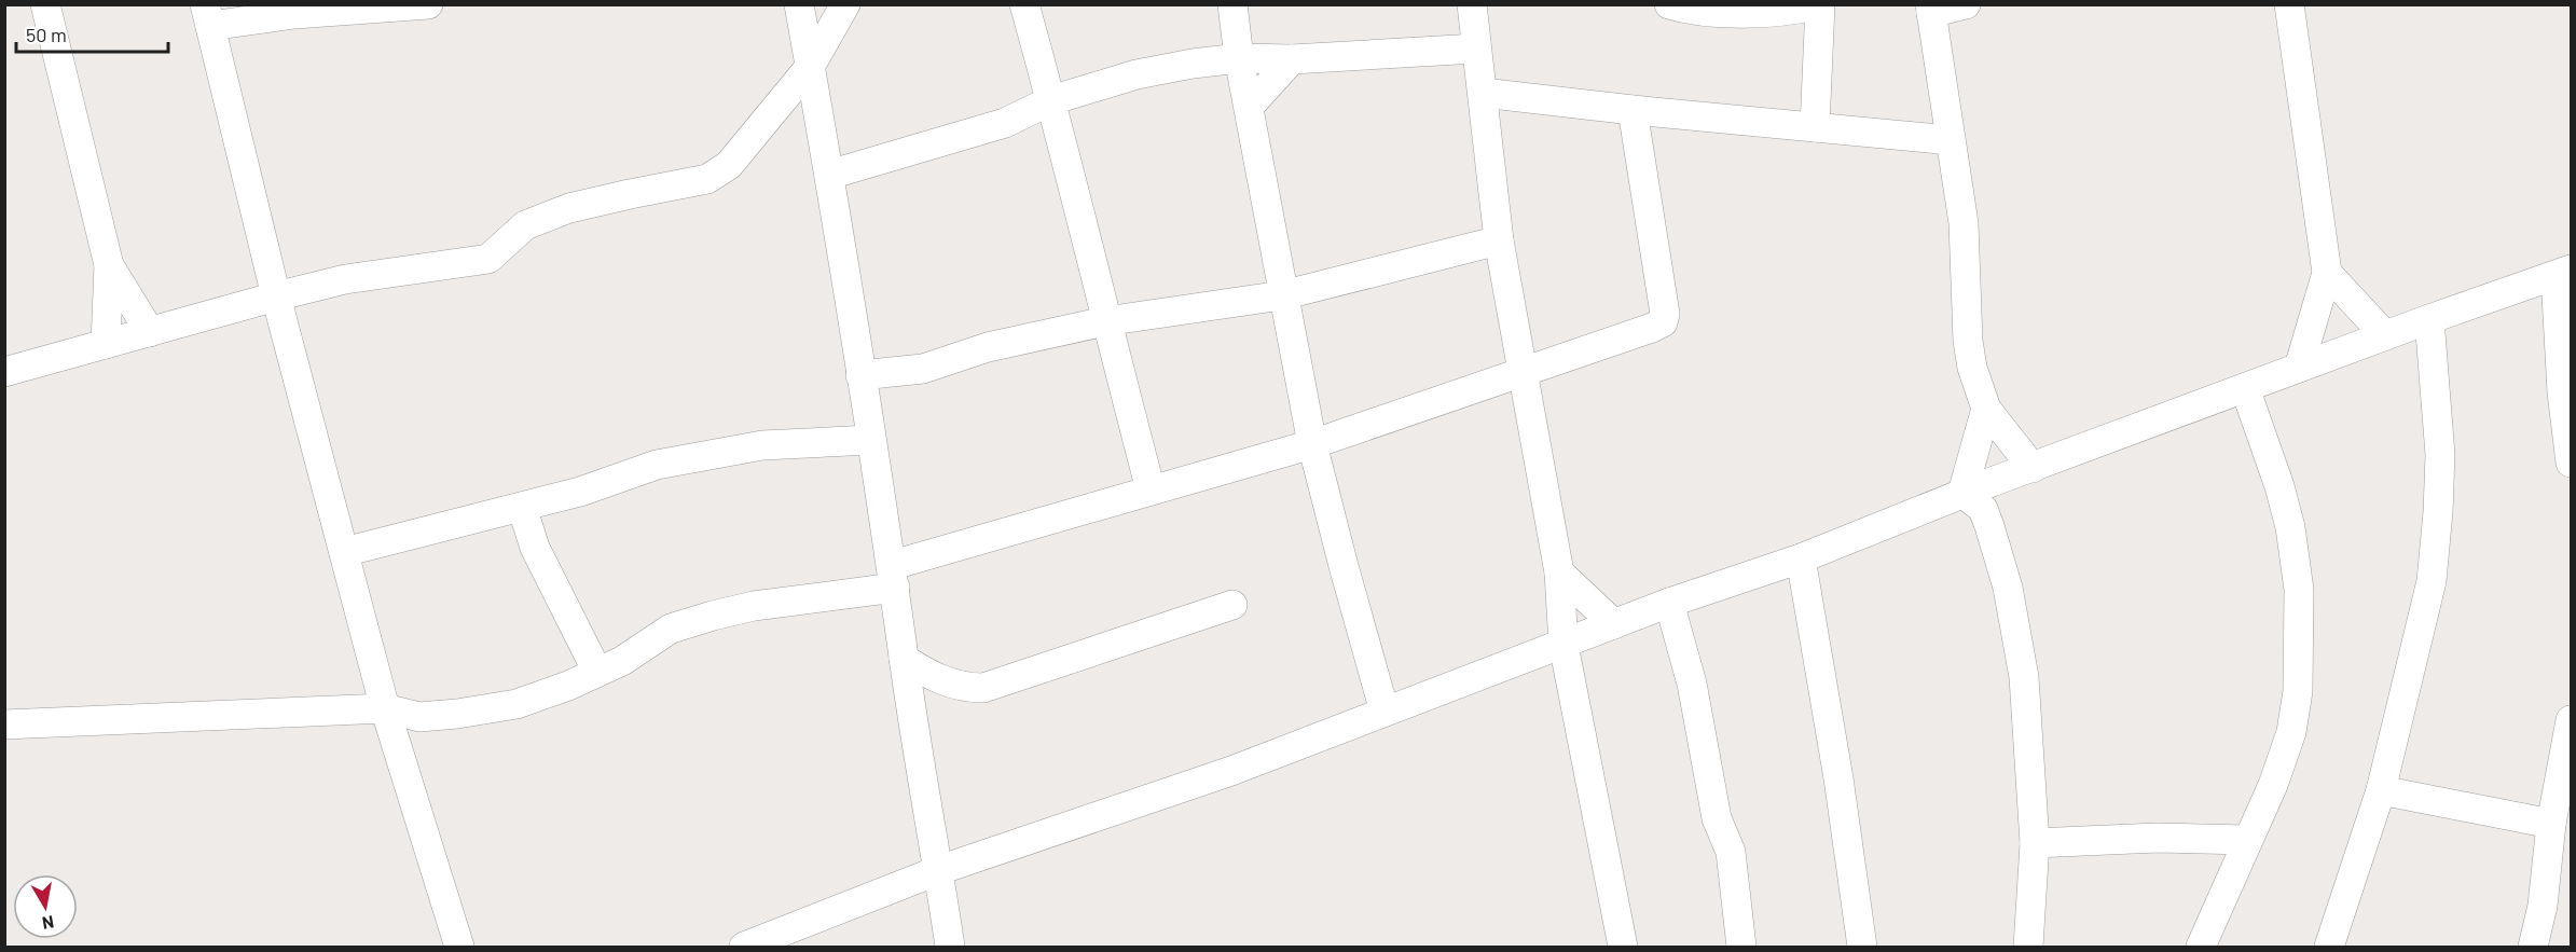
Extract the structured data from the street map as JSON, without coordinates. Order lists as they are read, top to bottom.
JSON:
{
  "scale_bar": "50 m",
  "north": "bottom"
}
